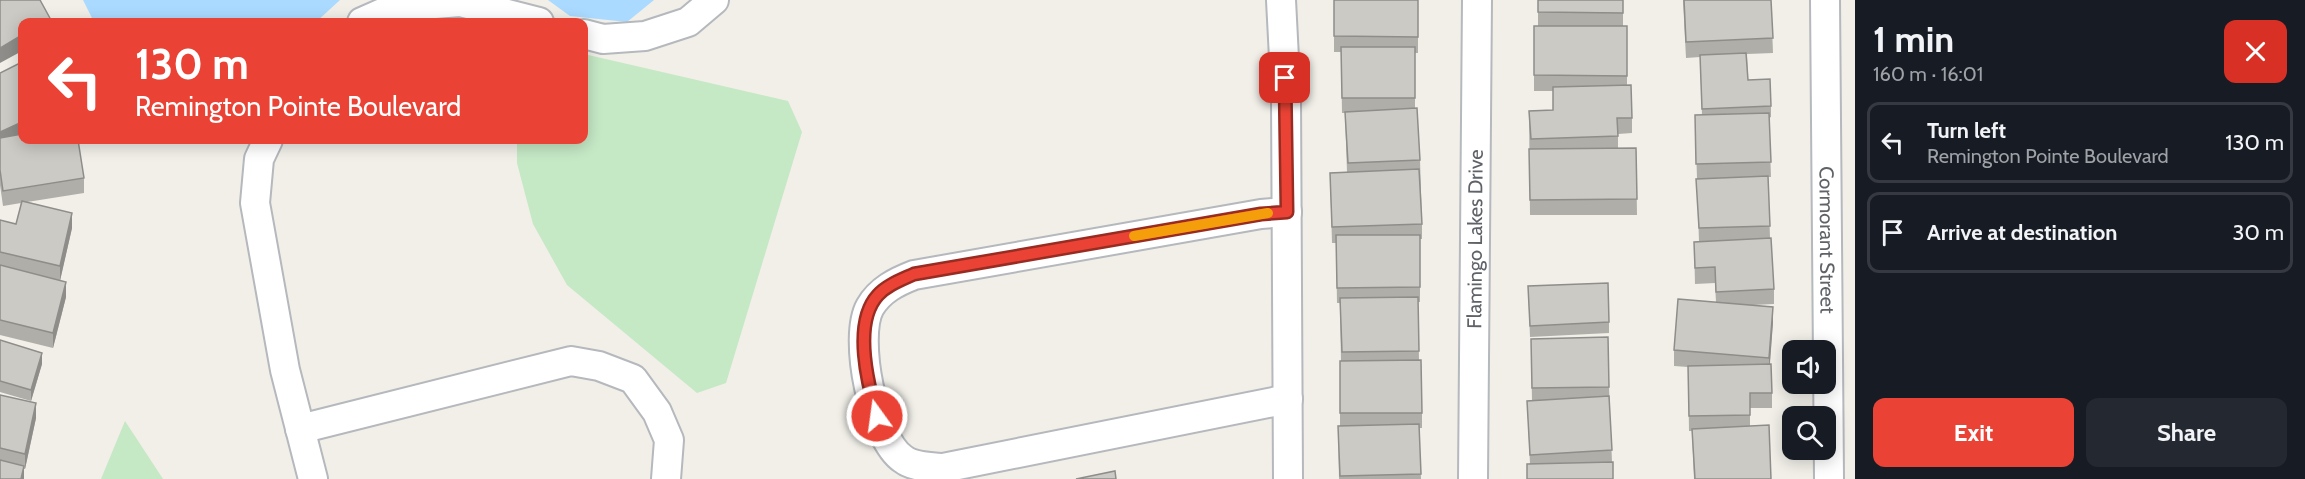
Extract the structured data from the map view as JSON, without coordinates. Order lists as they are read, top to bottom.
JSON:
{
  "streets": {
    "street": ["Flamingo Lakes Drive", "Cormorant Street"]
  },
  "page": {
    "heading": ["1 min", "160 m · 16:01"],
    "turn": ["130 m", "Remington Pointe Boulevard"],
    "list": [
      {
        "name": "Turn left",
        "note": "Remington Pointe Boulevard",
        "value": "130 m"
      },
      {
        "name": "Arrive at destination",
        "value": "30 m"
      }
    ],
    "buttons": ["Exit", "Share"]
  }
}
